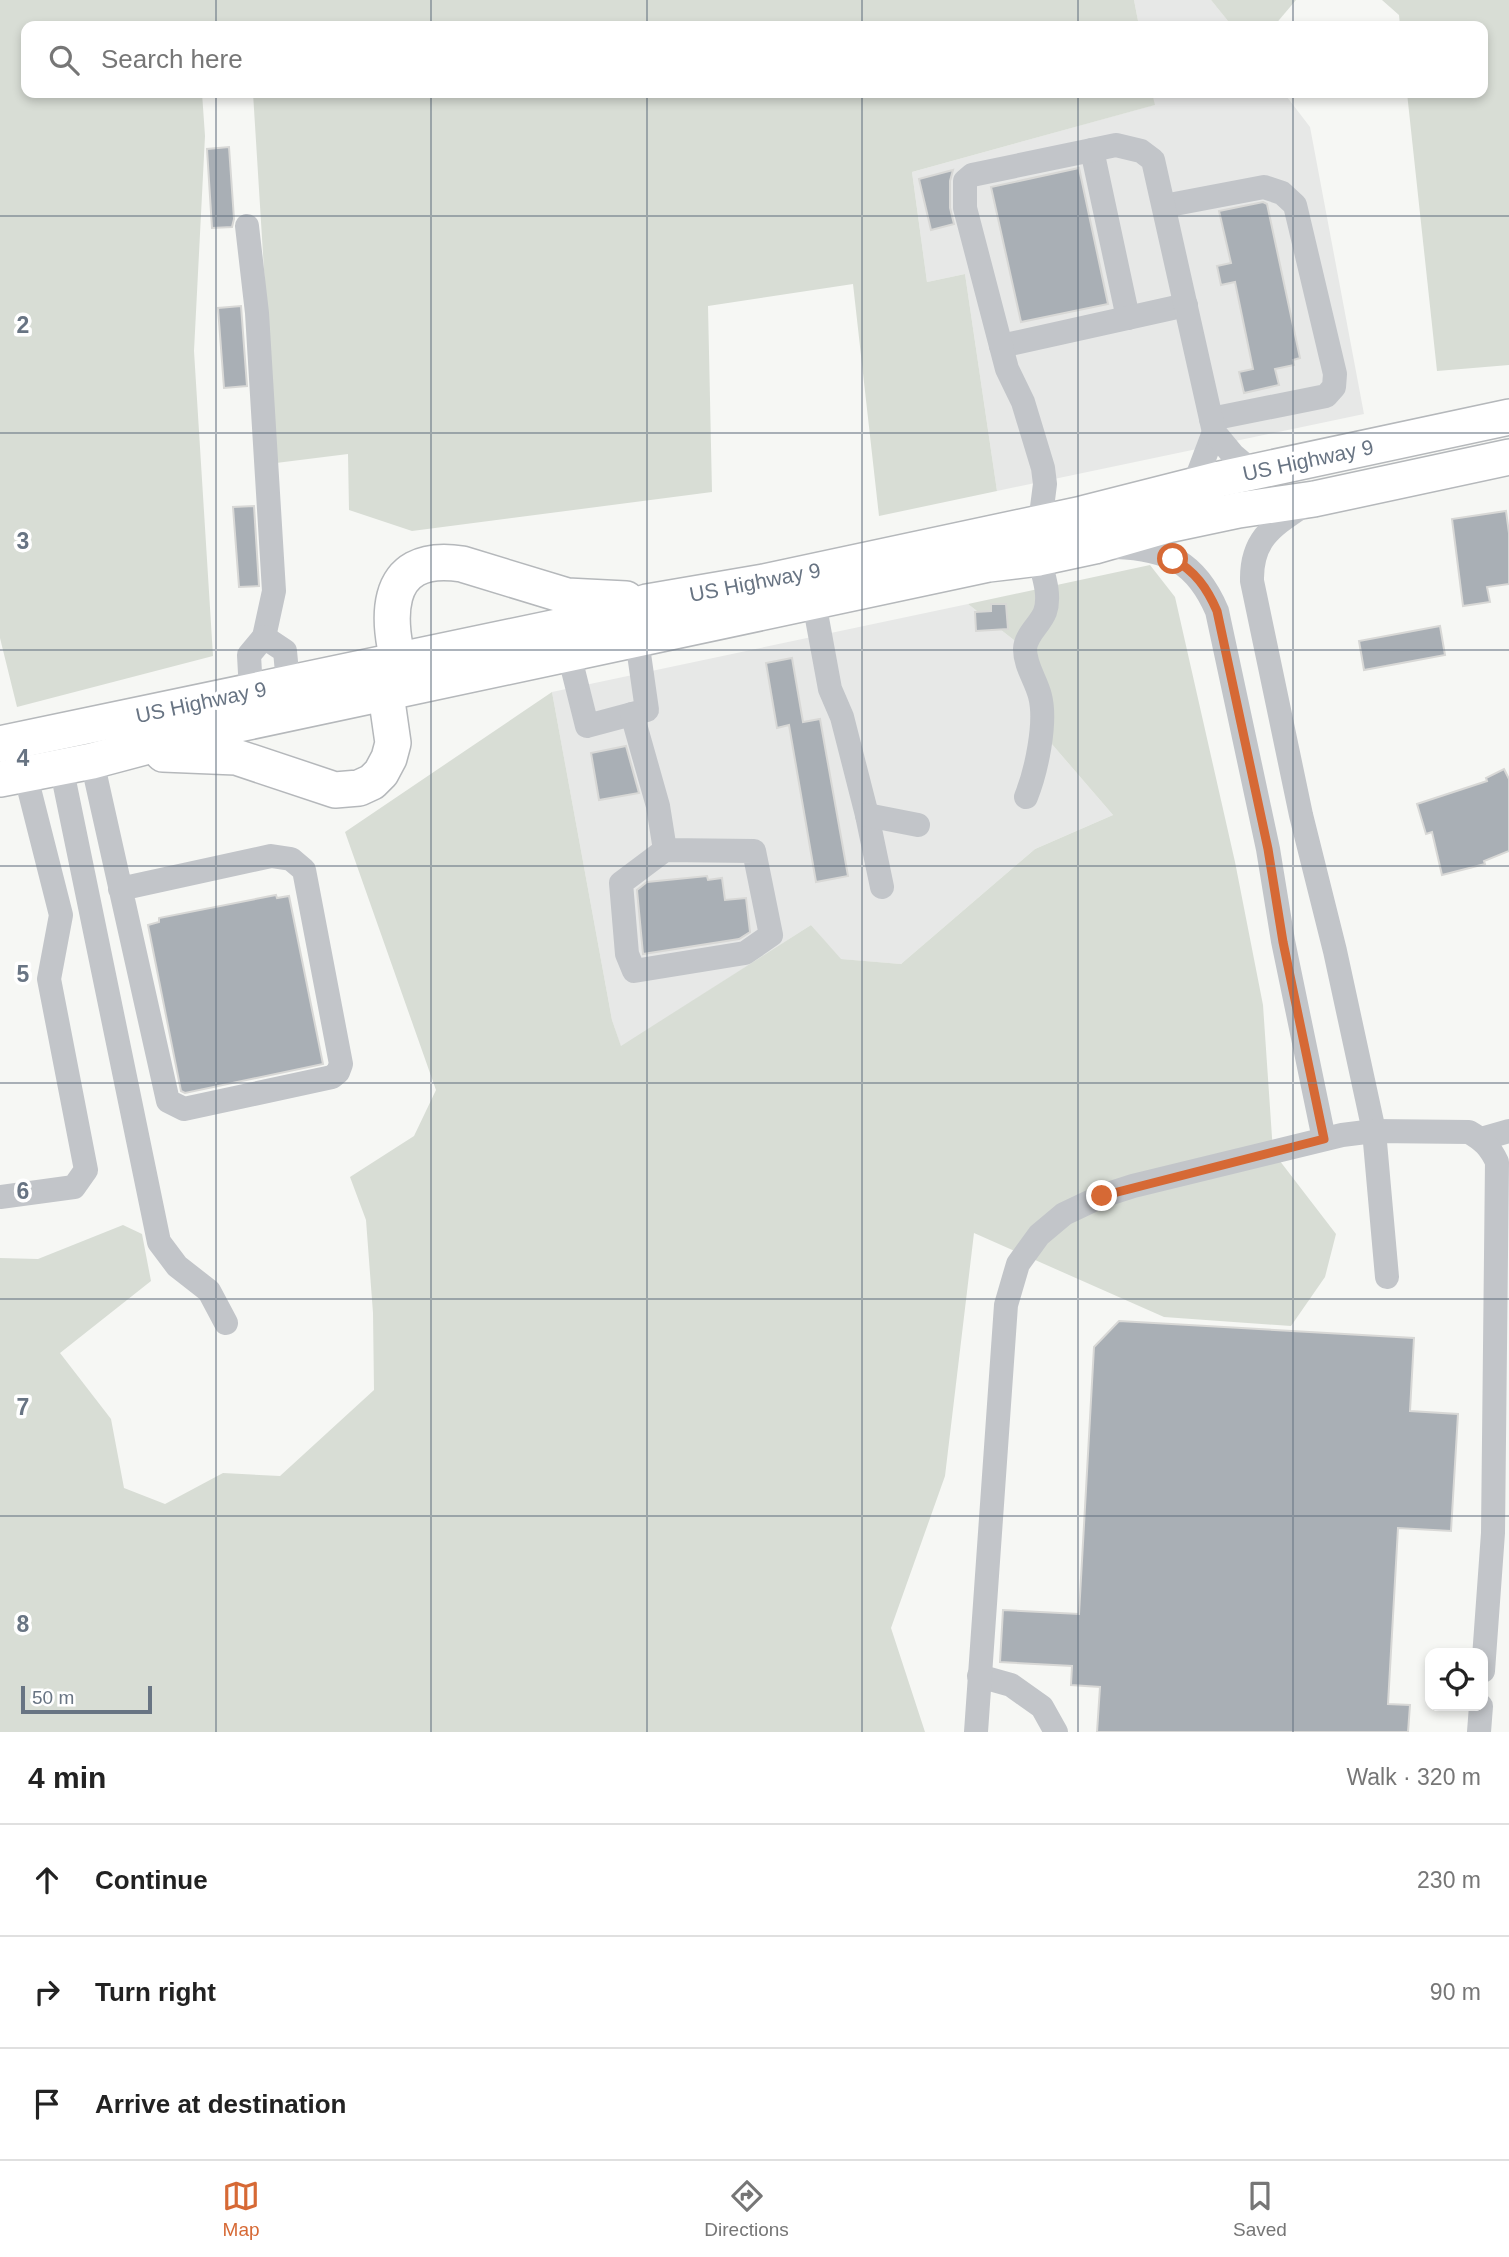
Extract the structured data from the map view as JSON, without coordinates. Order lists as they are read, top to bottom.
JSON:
{
  "streets": {
    "highway": ["US Highway 9"]
  },
  "scale_bar": "50 m",
  "page": {
    "search": "Search here",
    "scale": "50 m",
    "heading": ["4 min", "Walk · 320 m"],
    "list": [
      ["Continue", "230 m"],
      ["Turn right", "90 m"],
      "Arrive at destination"
    ],
    "nav": ["Map", "Directions", "Saved"]
  },
  "grid": {
    "rows": [
      "2",
      "3",
      "4",
      "5",
      "6",
      "7",
      "8"
    ]
  }
}
